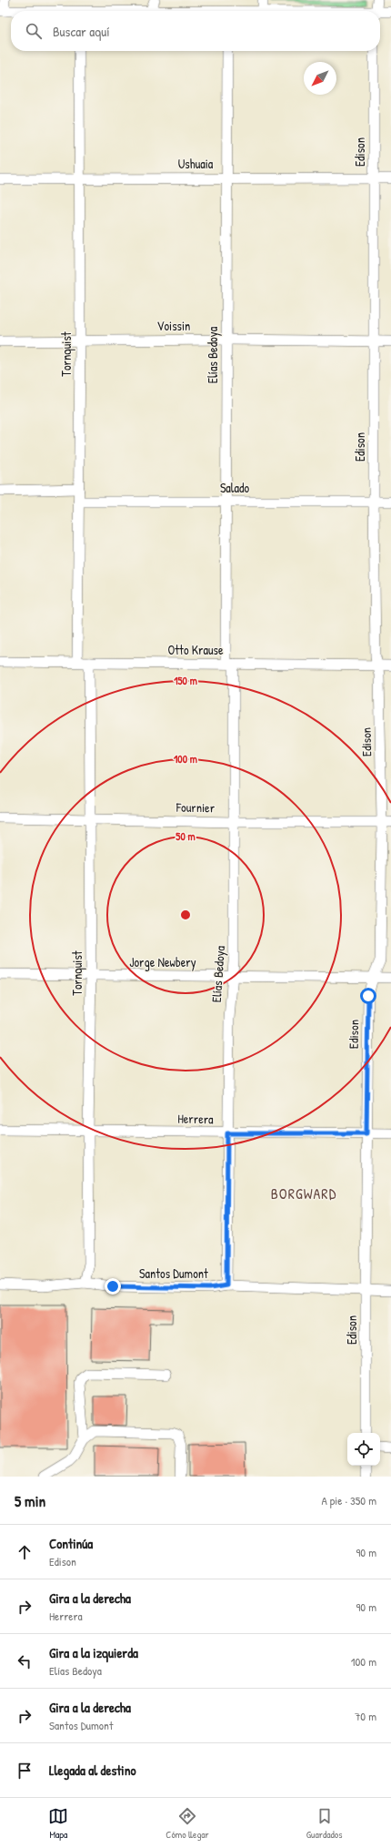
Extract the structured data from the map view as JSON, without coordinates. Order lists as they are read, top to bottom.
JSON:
{
  "streets": {
    "street": [
      "Edison",
      "Ushuaia",
      "Voissin",
      "Tornquist",
      "Elías Bedoya",
      "Salado",
      "Otto Krause",
      "Fournier",
      "Jorge Newbery",
      "Herrera",
      "Santos Dumont"
    ]
  },
  "crossings": [
    ["Edison", "Ushuaia"],
    ["Edison", "Voissin"],
    ["Edison", "Salado"],
    ["Edison", "Otto Krause"],
    ["Edison", "Fournier"],
    ["Edison", "Jorge Newbery"],
    ["Edison", "Herrera"],
    ["Edison", "Santos Dumont"],
    ["Ushuaia", "Tornquist"],
    ["Ushuaia", "Elías Bedoya"],
    ["Voissin", "Tornquist"],
    ["Voissin", "Elías Bedoya"],
    ["Tornquist", "Salado"],
    ["Tornquist", "Otto Krause"],
    ["Tornquist", "Fournier"],
    ["Tornquist", "Jorge Newbery"],
    ["Tornquist", "Herrera"],
    ["Tornquist", "Santos Dumont"],
    ["Elías Bedoya", "Salado"],
    ["Elías Bedoya", "Otto Krause"],
    ["Elías Bedoya", "Fournier"],
    ["Elías Bedoya", "Jorge Newbery"],
    ["Elías Bedoya", "Herrera"],
    ["Elías Bedoya", "Santos Dumont"]
  ],
  "districts": ["BORGWARD"],
  "north": "bottom left",
  "page": {
    "search": "Buscar aquí",
    "heading": ["5 min", "A pie · 350 m"],
    "list": [
      ["Continúa", "Edison", "90 m"],
      ["Gira a la derecha", "Herrera", "90 m"],
      ["Gira a la izquierda", "Elías Bedoya", "100 m"],
      ["Gira a la derecha", "Santos Dumont", "70 m"],
      "Llegada al destino"
    ],
    "nav": ["Mapa", "Cómo llegar", "Guardados"]
  },
  "rings": ["150 m", "100 m", "50 m"]
}
